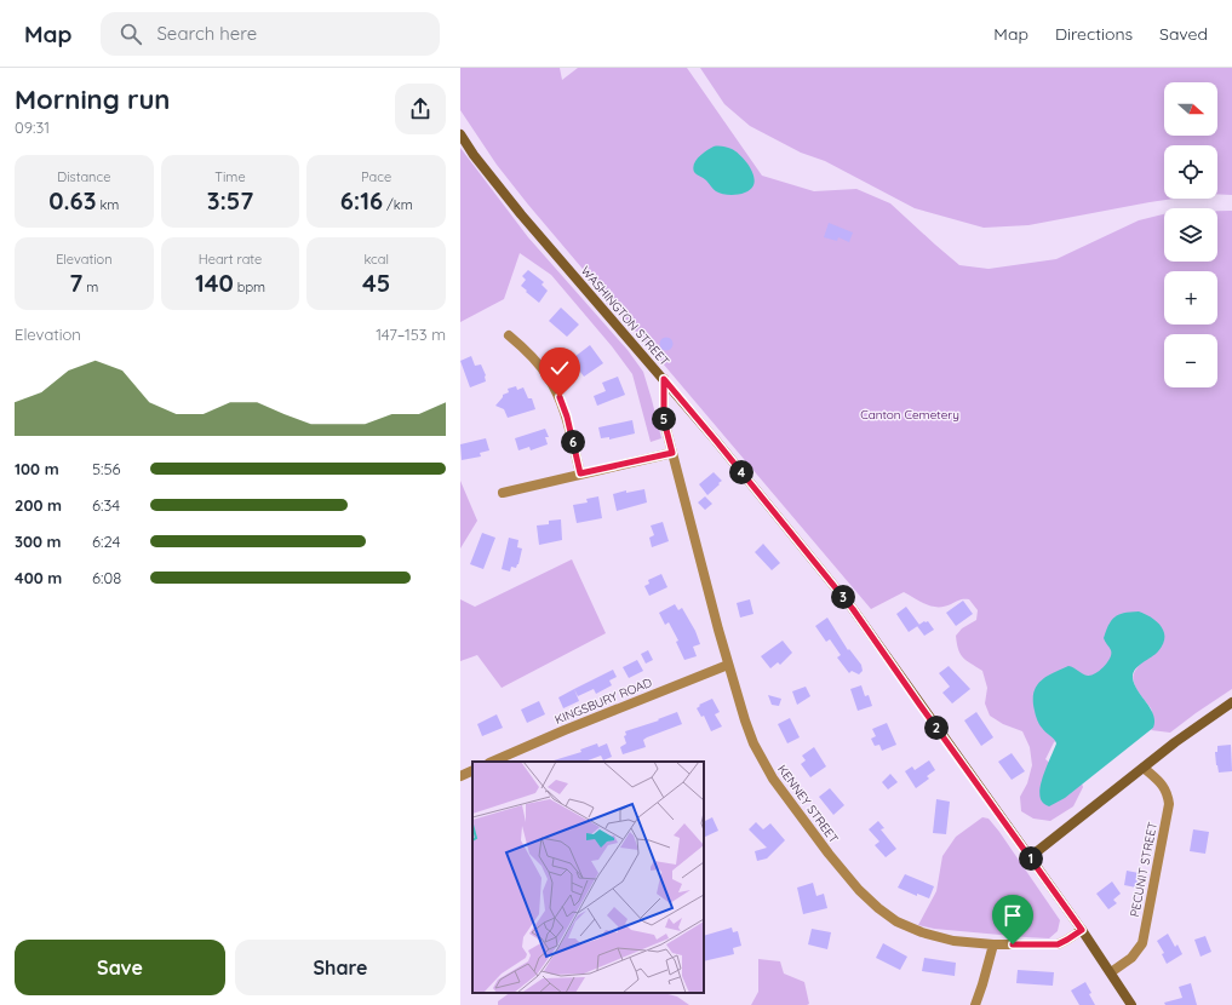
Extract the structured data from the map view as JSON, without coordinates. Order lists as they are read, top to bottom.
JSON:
{
  "streets": {
    "main road": ["WASHINGTON STREET"],
    "street": ["KINGSBURY ROAD", "KENNEY STREET", "PECUNIT STREET"]
  },
  "crossings": [
    ["WASHINGTON STREET", "KENNEY STREET"],
    ["WASHINGTON STREET", "PECUNIT STREET"],
    ["KINGSBURY ROAD", "KENNEY STREET"]
  ],
  "parks": ["Canton Cemetery"],
  "north": "right",
  "page": {
    "header": "Map",
    "search": "Search here",
    "nav": ["Map", "Directions", "Saved"],
    "heading": ["Morning run", "09:31"],
    "map_buttons": ["+", "−"],
    "stats": [
      ["Distance", "0.63 km"],
      ["Time", "3:57"],
      ["Pace", "6:16 /km"],
      ["Elevation", "7 m"],
      ["Heart rate", "140 bpm"],
      ["kcal", "45"]
    ],
    "chart": ["Elevation", "147–153 m"],
    "pins": [
      "5",
      "6",
      "4",
      "3",
      "2",
      "1"
    ],
    "list": [
      {
        "name": "100 m",
        "note": "5:56"
      },
      {
        "name": "200 m",
        "note": "6:34"
      },
      {
        "name": "300 m",
        "note": "6:24"
      },
      {
        "name": "400 m",
        "note": "6:08"
      }
    ],
    "buttons": ["Save", "Share"]
  }
}
